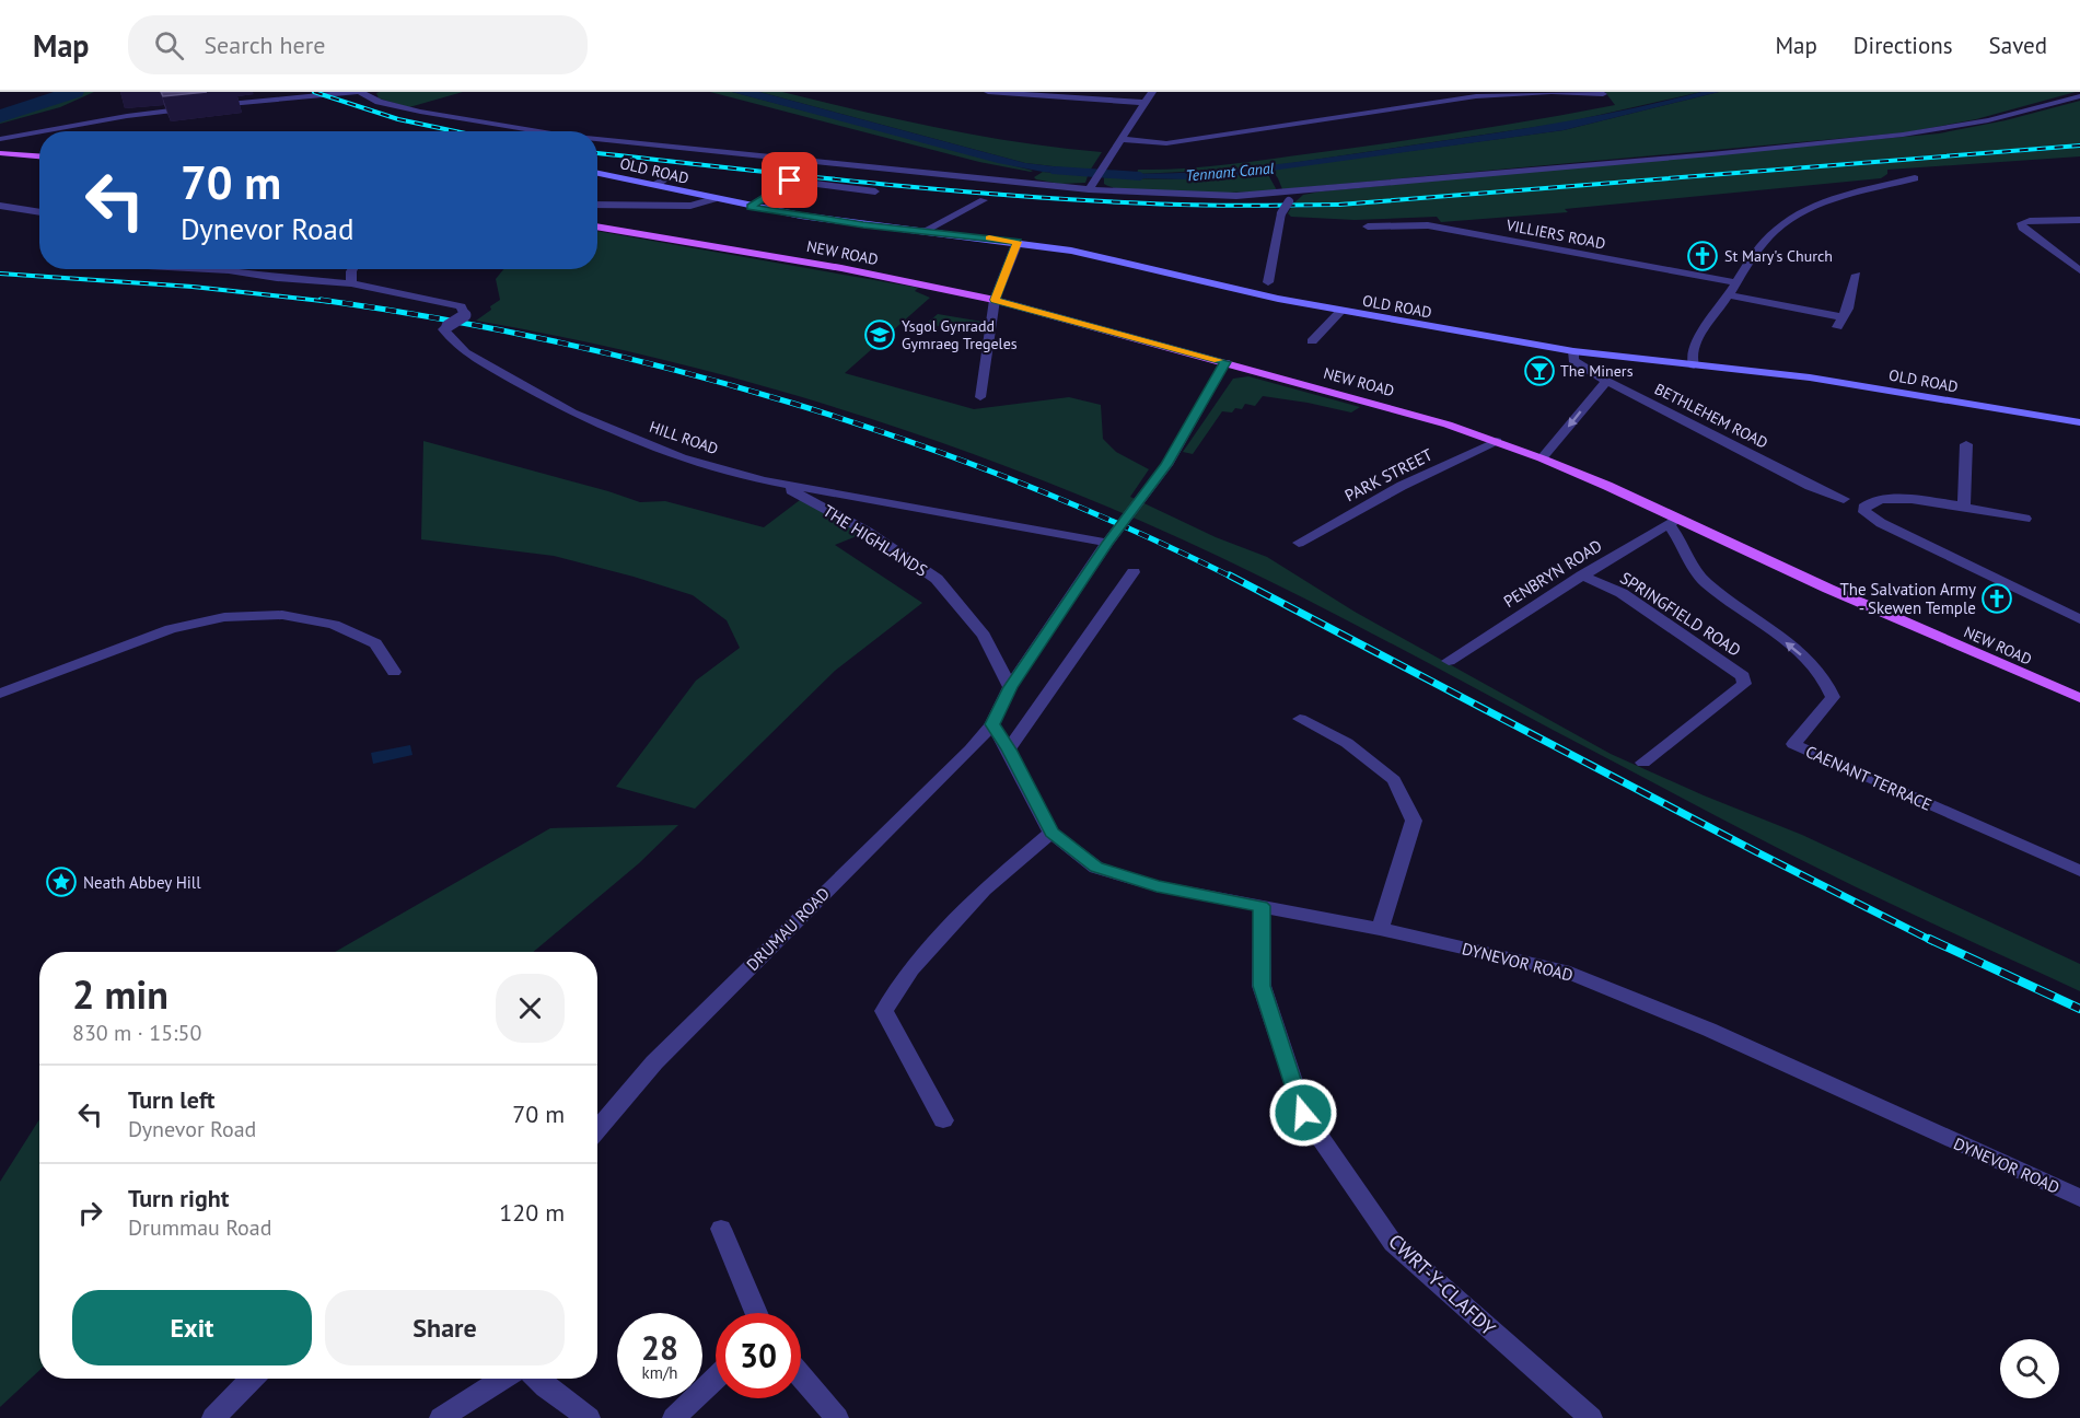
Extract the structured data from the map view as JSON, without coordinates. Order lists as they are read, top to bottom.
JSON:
{
  "streets": {
    "main road": ["OLD ROAD", "NEW ROAD"],
    "street": [
      "VILLIERS ROAD",
      "BETHLEHEM ROAD",
      "HILL ROAD",
      "PARK STREET",
      "THE HIGHLANDS",
      "PENBRYN ROAD",
      "SPRINGFIELD ROAD",
      "CAENANT TERRACE",
      "DRUMAU ROAD",
      "DYNEVOR ROAD",
      "CWRT-Y-CLAFDY"
    ]
  },
  "crossings": [
    ["OLD ROAD", "BETHLEHEM ROAD"],
    ["NEW ROAD", "PARK STREET"],
    ["NEW ROAD", "PENBRYN ROAD"],
    ["NEW ROAD", "CAENANT TERRACE"],
    ["NEW ROAD", "DRUMAU ROAD"],
    ["HILL ROAD", "THE HIGHLANDS"],
    ["HILL ROAD", "DRUMAU ROAD"],
    ["THE HIGHLANDS", "DRUMAU ROAD"],
    ["PENBRYN ROAD", "SPRINGFIELD ROAD"],
    ["PENBRYN ROAD", "CAENANT TERRACE"],
    ["DRUMAU ROAD", "DYNEVOR ROAD"],
    ["DYNEVOR ROAD", "CWRT-Y-CLAFDY"]
  ],
  "one_way": ["CAENANT TERRACE"],
  "water": ["Tennant Canal"],
  "places": {
    "church": ["St Mary's Church", "The Salvation Army - Skewen Temple"],
    "school or university": ["Ysgol Gynradd Gymraeg Tregeles"],
    "bar": ["The Miners"],
    "place": ["Neath Abbey Hill"]
  },
  "page": {
    "header": "Map",
    "search": "Search here",
    "nav": ["Map", "Directions", "Saved"],
    "turn": ["70 m", "Dynevor Road"],
    "heading": ["2 min", "830 m · 15:50"],
    "list": [
      {
        "name": "Turn left",
        "note": "Dynevor Road",
        "value": "70 m"
      },
      {
        "name": "Turn right",
        "note": "Drummau Road",
        "value": "120 m"
      }
    ],
    "buttons": ["Exit", "Share"],
    "speed": "28 km/h",
    "limit": "30"
  }
}
